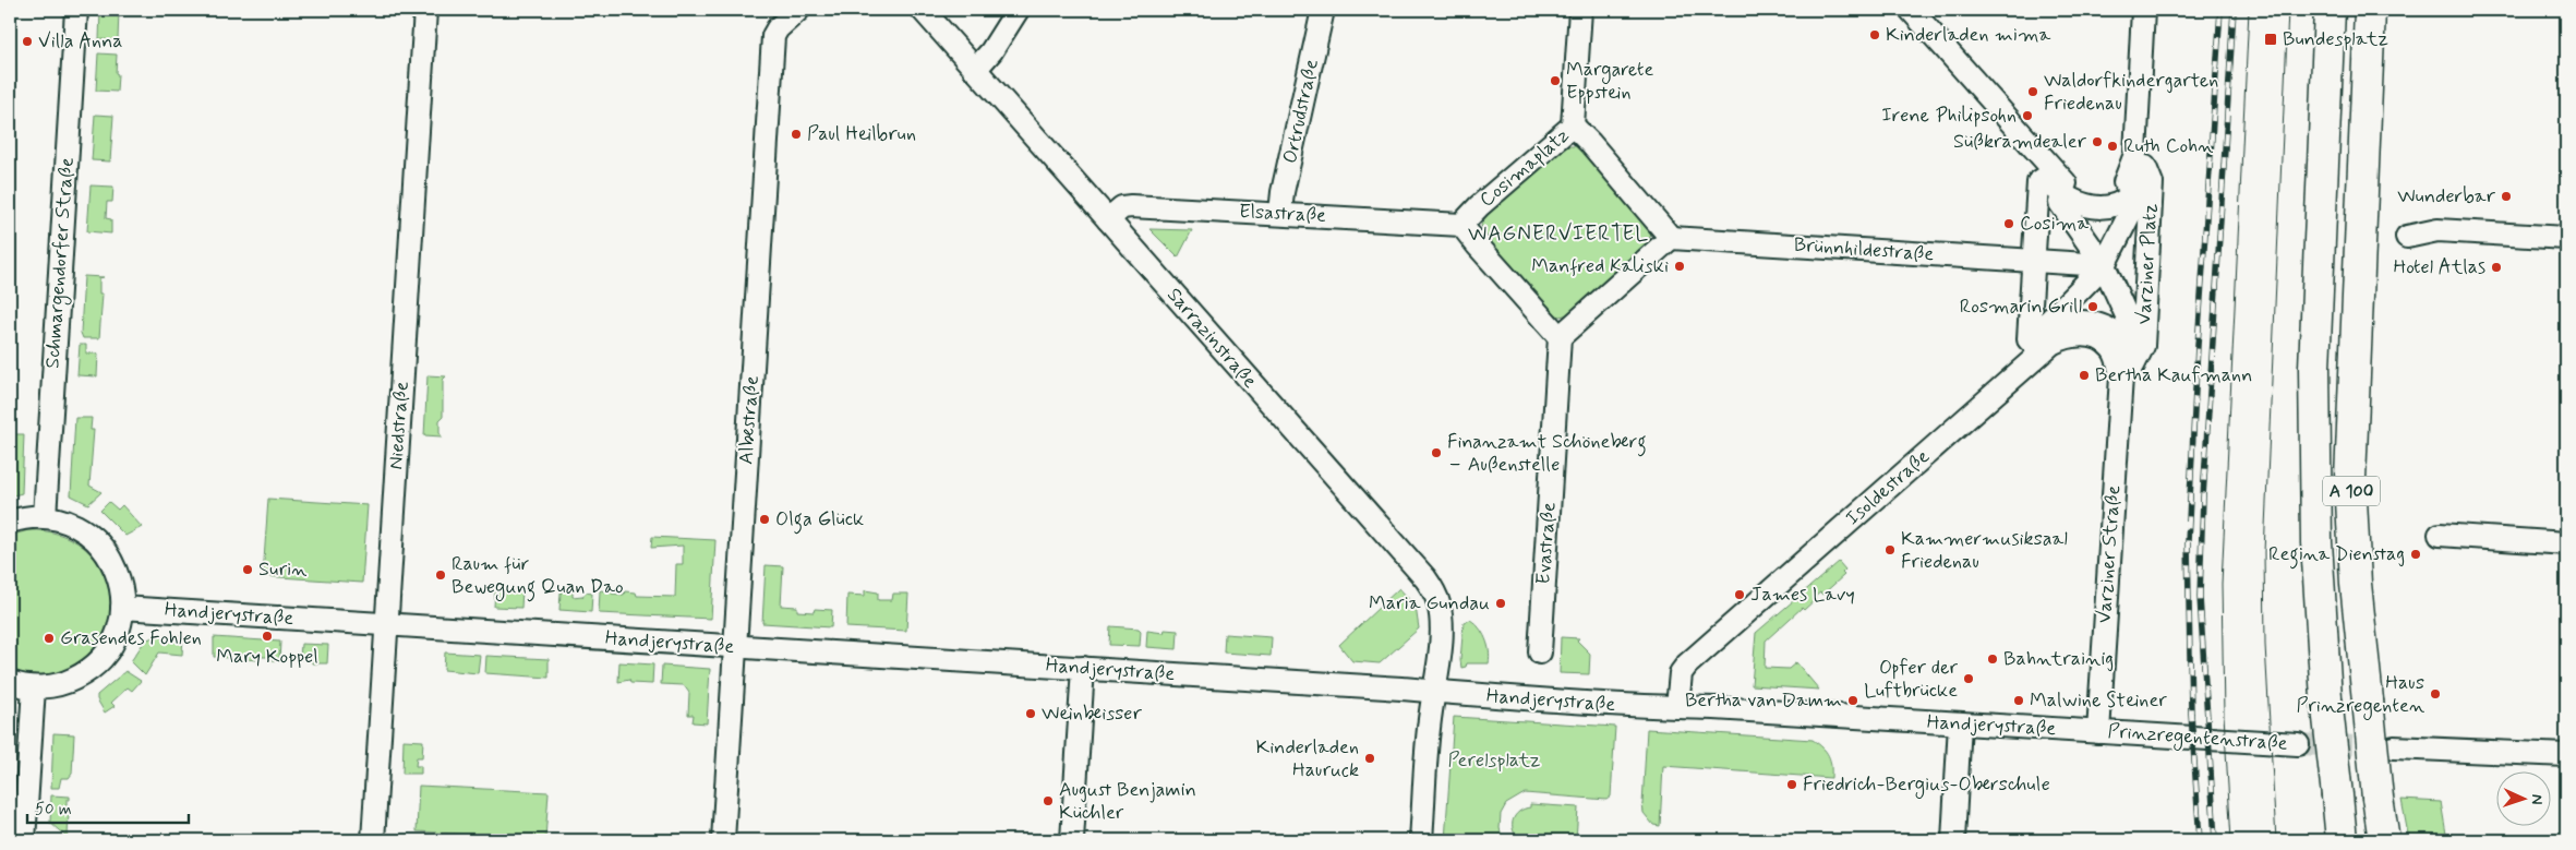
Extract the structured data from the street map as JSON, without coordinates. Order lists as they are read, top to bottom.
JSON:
{
  "streets": {
    "highway": ["A 100"],
    "street": [
      "Ortrudstraße",
      "Cosimaplatz",
      "Elsastraße",
      "Brünnhildestraße",
      "Schmargendorfer Straße",
      "Varziner Platz",
      "Sarrazinstraße",
      "Albestraße",
      "Niedstraße",
      "Isoldestraße",
      "Evastraße",
      "Varziner Straße",
      "Handjerystraße",
      "Prinzregentenstraße"
    ]
  },
  "crossings": [
    ["Ortrudstraße", "Elsastraße"],
    ["Cosimaplatz", "Elsastraße"],
    ["Cosimaplatz", "Brünnhildestraße"],
    ["Elsastraße", "Sarrazinstraße"],
    ["Sarrazinstraße", "Handjerystraße"],
    ["Albestraße", "Handjerystraße"],
    ["Niedstraße", "Handjerystraße"],
    ["Isoldestraße", "Varziner Straße"],
    ["Isoldestraße", "Handjerystraße"],
    ["Varziner Straße", "Handjerystraße"],
    ["Varziner Straße", "Prinzregentenstraße"],
    ["Handjerystraße", "Prinzregentenstraße"]
  ],
  "districts": ["WAGNERVIERTEL"],
  "parks": ["Perelsplatz"],
  "places": {
    "other": [
      "Kinderladen mima",
      "Villa Anna",
      "Margarete Eppstein",
      "Waldorfkindergarten Friedenau",
      "Irene Philipsohn",
      "Paul Heilbrun",
      "Süßkramdealer",
      "Ruth Cohn",
      "Wunderbar",
      "Cosima",
      "Manfred Kaliski",
      "Hotel Atlas",
      "Rosmarin Grill",
      "Bertha Kaufmann",
      "Finanzamt Schöneberg – Außenstelle",
      "Olga Glück",
      "Kammermusiksaal Friedenau",
      "Regina Dienstag",
      "Surin",
      "Raum für Bewegung Quan Dao",
      "James Lavy",
      "Maria Gundau",
      "Mary Koppel",
      "Grasendes Fohlen",
      "Bahntrainig",
      "Opfer der Luftbrücke",
      "Haus Prinzregenten",
      "Bertha van Damm",
      "Malwine Steiner",
      "Weinbeisser",
      "Kinderladen Hauruck",
      "Friedrich-Bergius-Oberschule",
      "August Benjamin Küchler"
    ],
    "transit": ["Bundesplatz"]
  },
  "scale_bar": "50 m",
  "north": "right"
}
